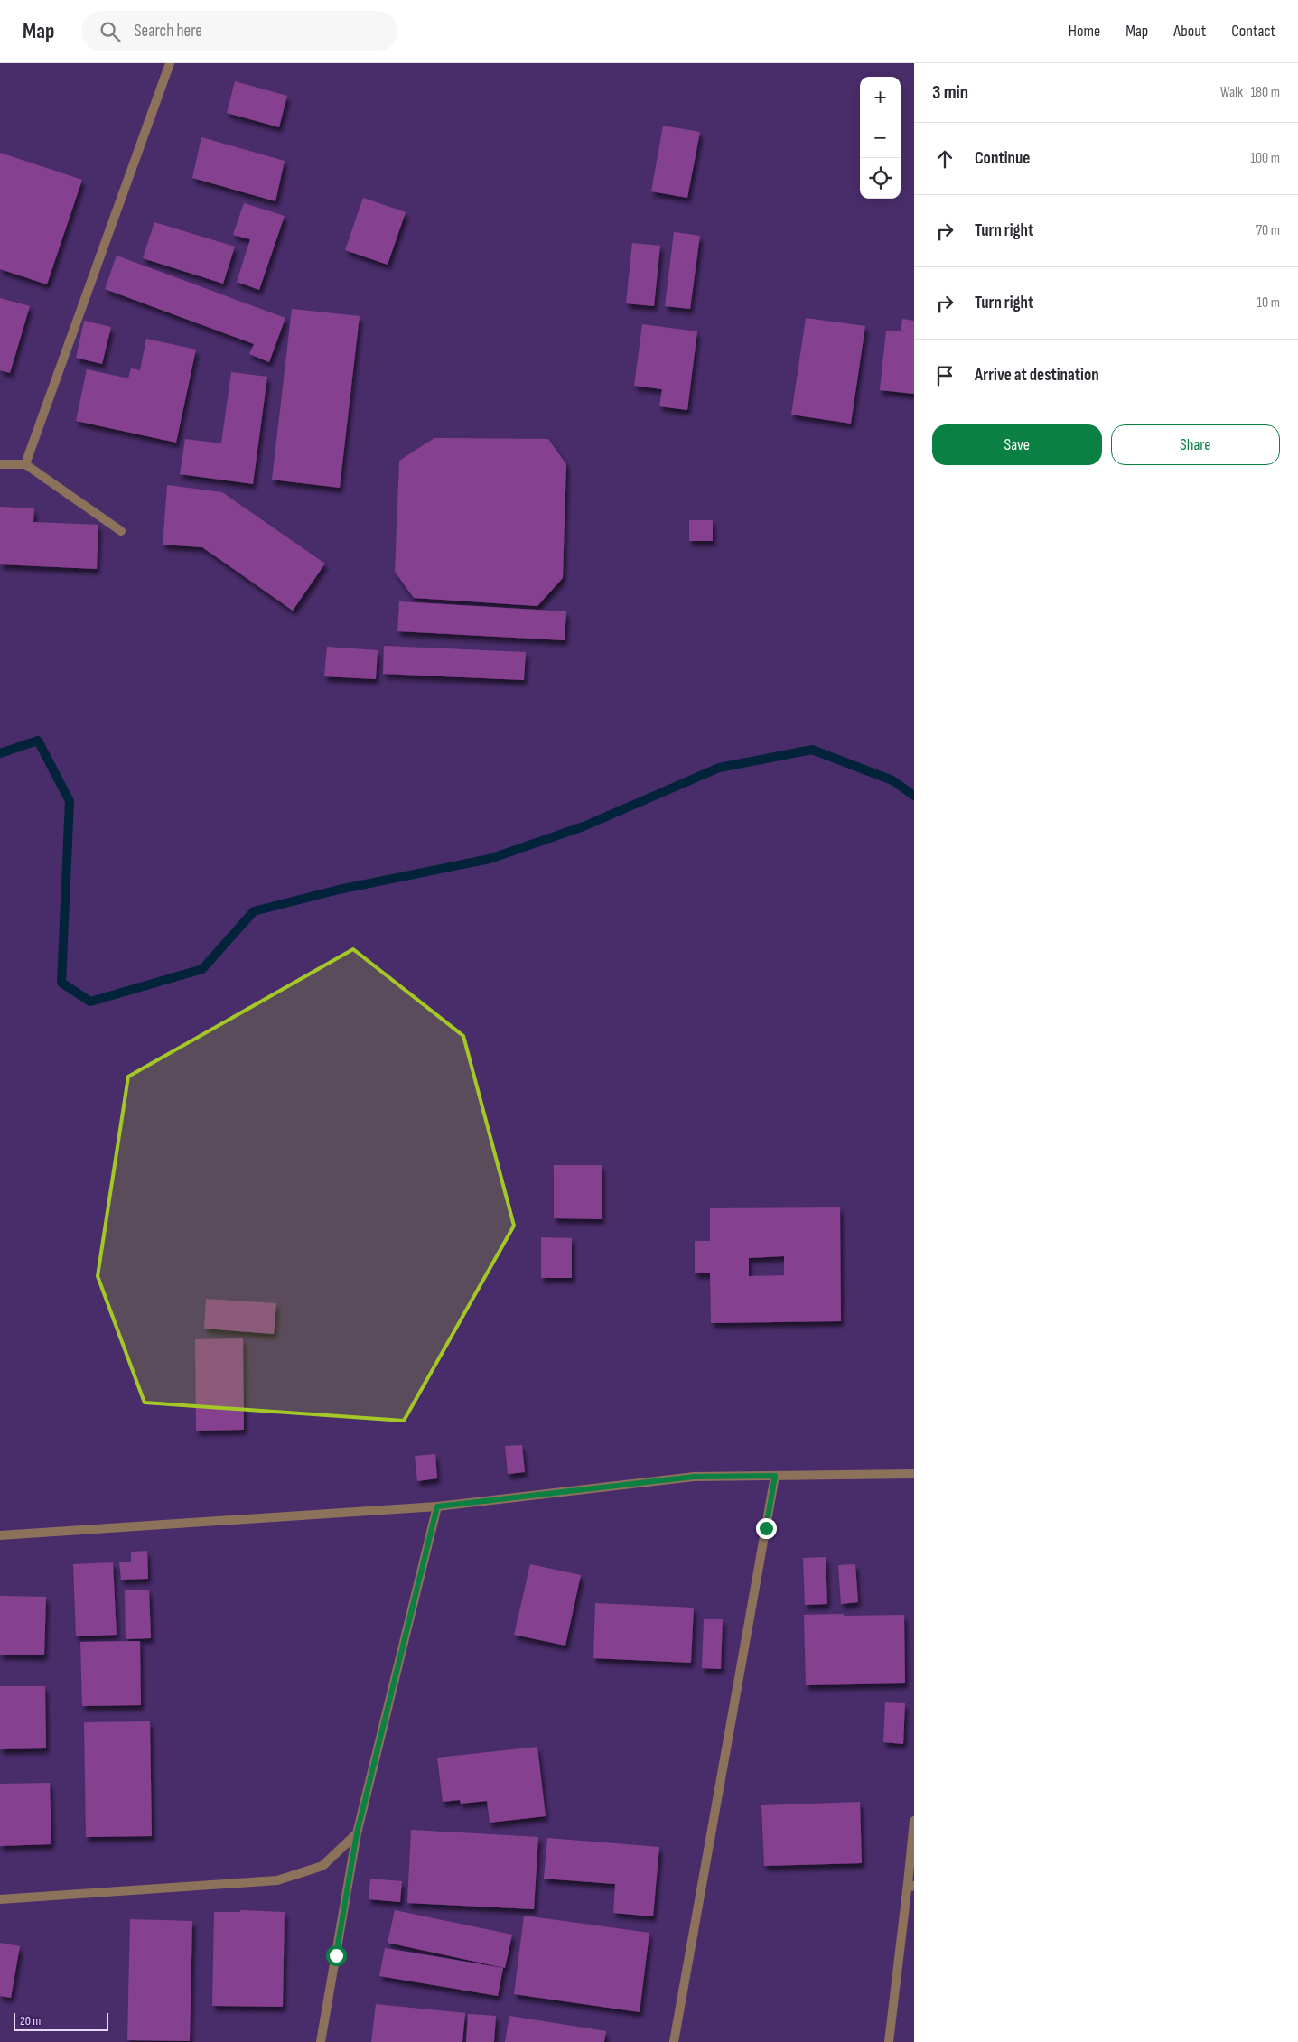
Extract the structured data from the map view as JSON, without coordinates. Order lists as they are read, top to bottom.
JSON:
{
  "scale_bar": "20 m",
  "page": {
    "header": "Map",
    "search": "Search here",
    "nav": [
      "Home",
      "Map",
      "About",
      "Contact"
    ],
    "heading": ["3 min", "Walk · 180 m"],
    "map_buttons": ["+", "−"],
    "list": [
      ["Continue", "100 m"],
      ["Turn right", "70 m"],
      ["Turn right", "10 m"],
      "Arrive at destination"
    ],
    "buttons": ["Save", "Share"],
    "scale": "20 m"
  }
}
